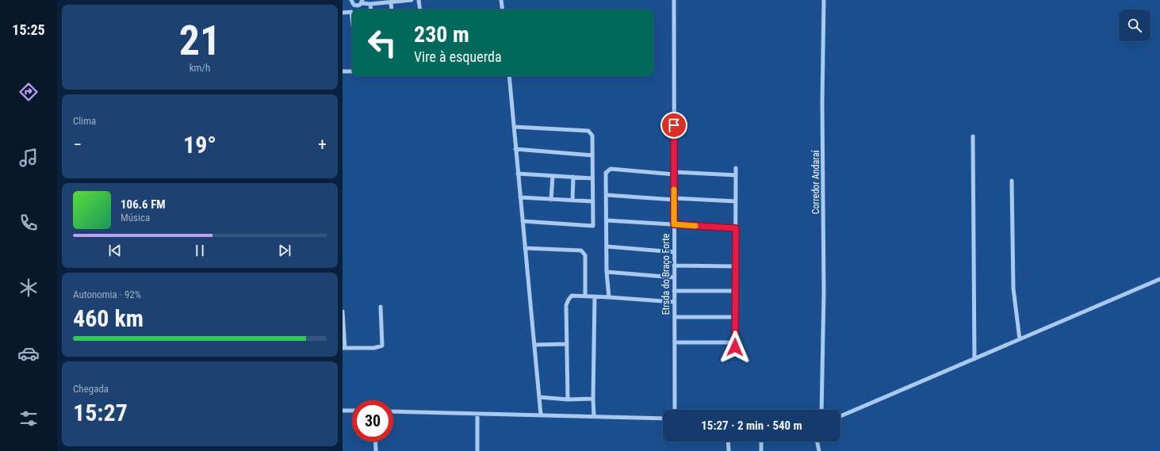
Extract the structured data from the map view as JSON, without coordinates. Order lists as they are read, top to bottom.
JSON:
{
  "streets": {
    "street": ["Corredor Andaraí", "Etrsda do Braço Forte"]
  },
  "page": {
    "tabs": "15:25",
    "tile": [
      ["21", "km/h"],
      "Clima",
      ["Autonomia · 92%", "460 km"],
      ["Chegada", "15:27"]
    ],
    "turn": ["230 m", "Vire à esquerda"],
    "heat": ["−", "19°", "+"],
    "song": ["106.6 FM", "Música"],
    "limit": "30",
    "trip": "15:27 · 2 min · 540 m"
  }
}
